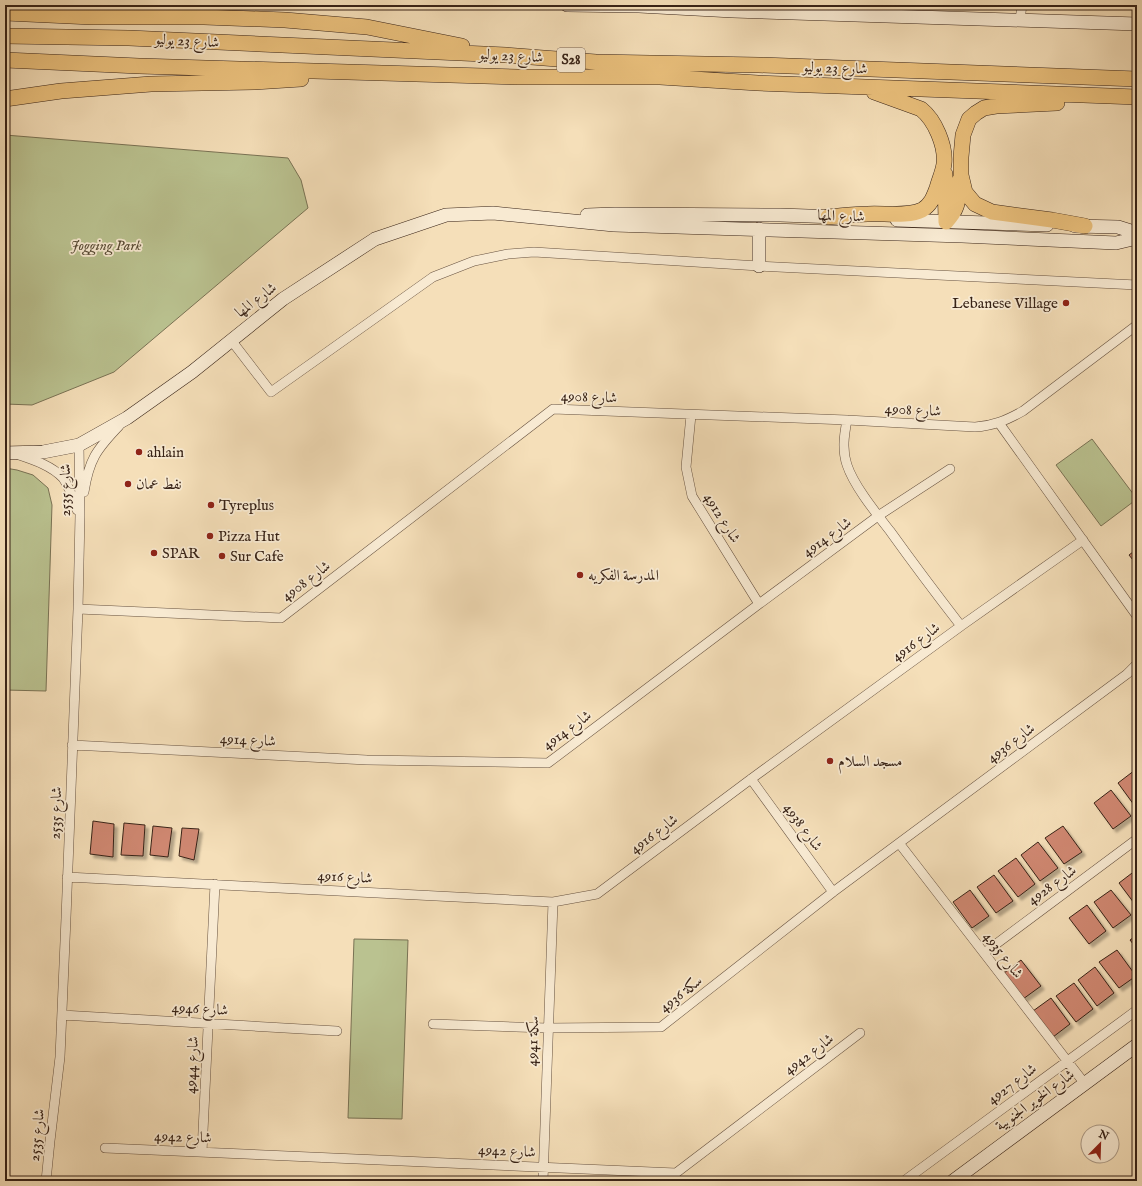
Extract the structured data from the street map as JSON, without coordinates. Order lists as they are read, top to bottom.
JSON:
{
  "streets": {
    "main road": ["شارع 23 يوليو", "S28"],
    "street": [
      "شارع المها",
      "4908 شارع",
      "2535 شارع",
      "4912 شارع",
      "4914 شارع",
      "4916 شارع",
      "4936 شارع",
      "شارع 4938",
      "4928 شارع",
      "4935 شارع",
      "سكة 4936",
      "4946 شارع",
      "سكة 4941",
      "4942 شارع",
      "4944 شارع",
      "شارع 4927",
      "شارع الخوير الجنوبية"
    ]
  },
  "crossings": [
    ["شارع المها", "2535 شارع"],
    ["4908 شارع", "2535 شارع"],
    ["4908 شارع", "4912 شارع"],
    ["4908 شارع", "4916 شارع"],
    ["2535 شارع", "4914 شارع"],
    ["2535 شارع", "4916 شارع"],
    ["2535 شارع", "4946 شارع"],
    ["4912 شارع", "4914 شارع"],
    ["4914 شارع", "4916 شارع"],
    ["4916 شارع", "شارع 4938"],
    ["4916 شارع", "سكة 4941"],
    ["4916 شارع", "4944 شارع"],
    ["4936 شارع", "4935 شارع"],
    ["4936 شارع", "سكة 4936"],
    ["شارع 4938", "سكة 4936"],
    ["4928 شارع", "4935 شارع"],
    ["4935 شارع", "سكة 4936"],
    ["4935 شارع", "شارع 4927"],
    ["4935 شارع", "شارع الخوير الجنوبية"],
    ["سكة 4936", "سكة 4941"],
    ["4946 شارع", "4944 شارع"],
    ["سكة 4941", "4942 شارع"],
    ["4942 شارع", "4944 شارع"]
  ],
  "parks": ["Jogging Park"],
  "places": [
    "Lebanese Village",
    "ahlain",
    "نفط عمان",
    "Tyreplus",
    "Pizza Hut",
    "SPAR",
    "Sur Cafe",
    "المدرسة الفكريه",
    "مسجد السلام"
  ],
  "north": "top right"
}
